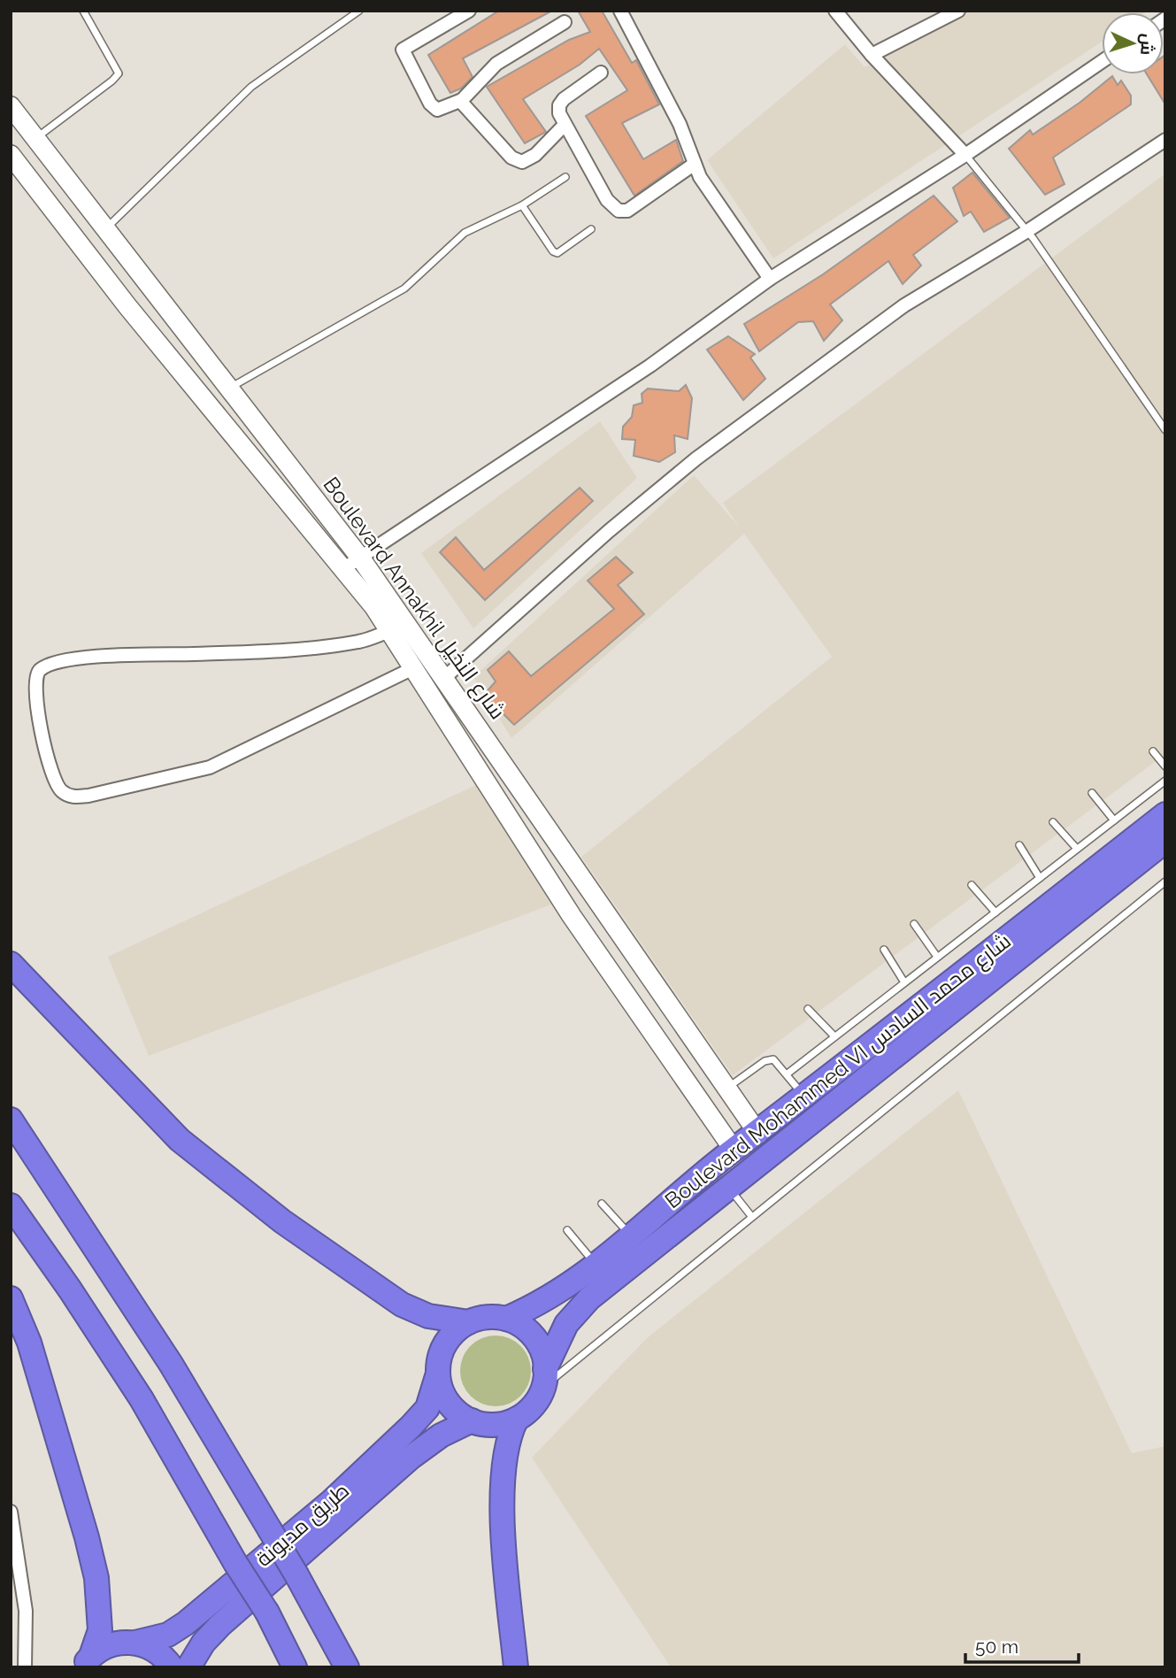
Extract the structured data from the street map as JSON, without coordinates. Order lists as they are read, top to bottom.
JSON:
{
  "streets": {
    "highway": ["Boulevard Mohammed VI شارع محمد السادس", "طريق مديونة"],
    "street": ["Boulevard Annakhil شارع النخيل"]
  },
  "crossings": [
    ["Boulevard Annakhil شارع النخيل", "Boulevard Mohammed VI شارع محمد السادس"],
    ["Boulevard Mohammed VI شارع محمد السادس", "طريق مديونة"]
  ],
  "scale_bar": "50 m",
  "north": "right"
}
